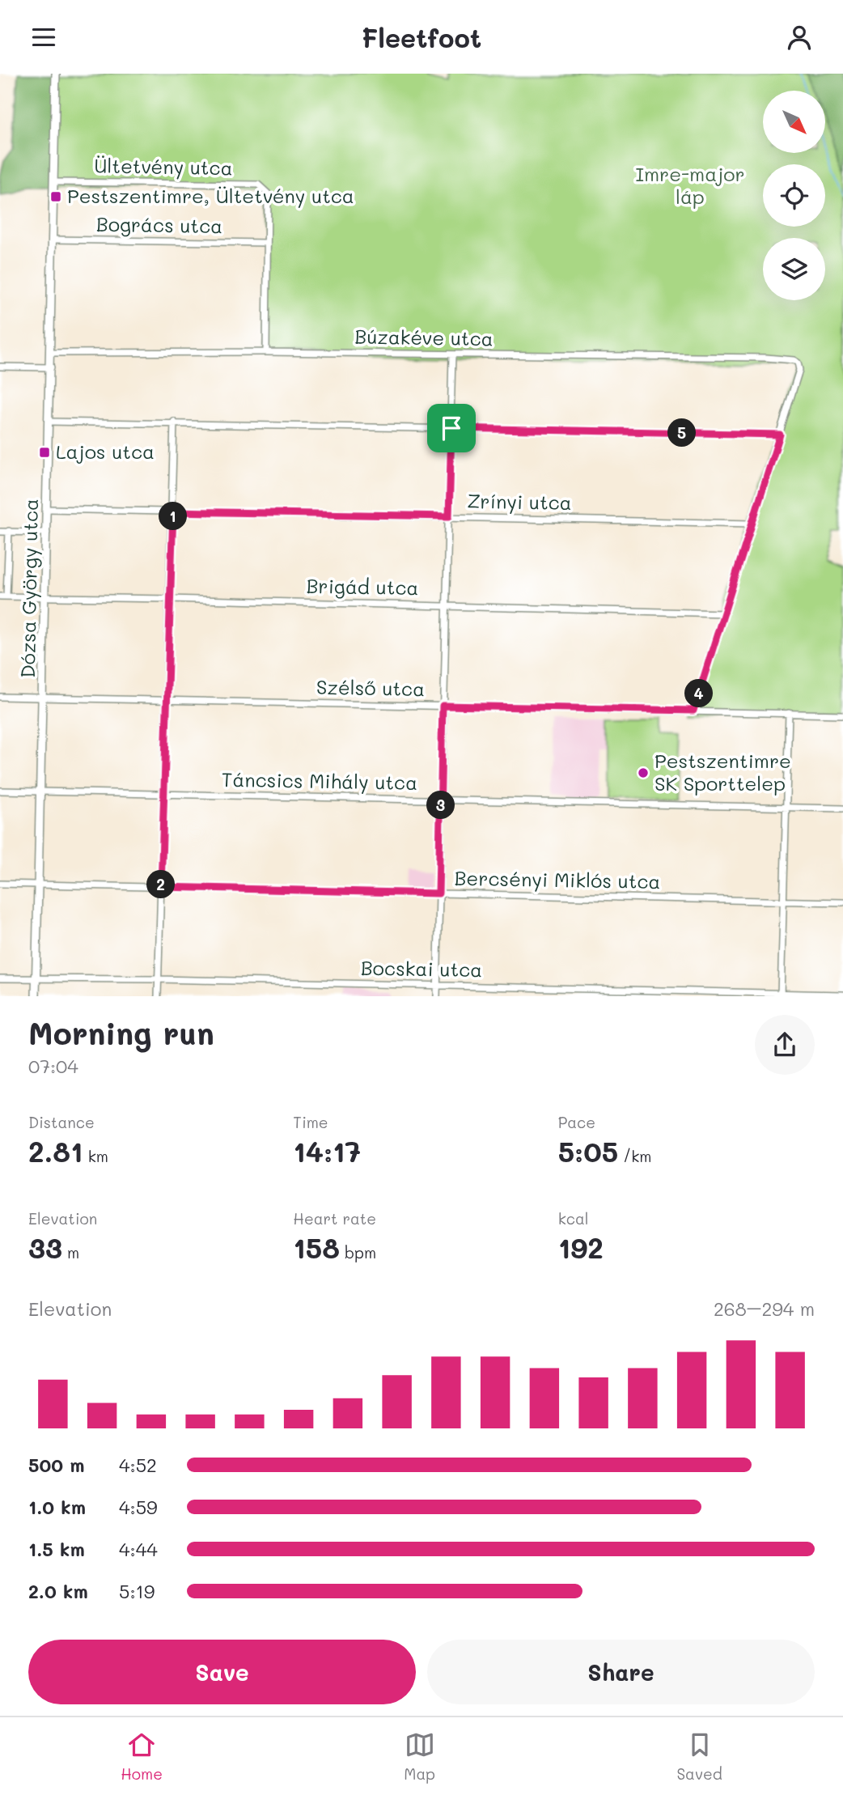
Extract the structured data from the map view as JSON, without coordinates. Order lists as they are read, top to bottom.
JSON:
{
  "streets": {
    "street": [
      "Ültetvény utca",
      "Bogrács utca",
      "Búzakéve utca",
      "Zrínyi utca",
      "Brigád utca",
      "Dózsa György utca",
      "Szélső utca",
      "Táncsics Mihály utca",
      "Bercsényi Miklós utca",
      "Bocskai utca"
    ]
  },
  "crossings": [
    ["Ültetvény utca", "Bogrács utca"],
    ["Ültetvény utca", "Dózsa György utca"],
    ["Bogrács utca", "Dózsa György utca"],
    ["Búzakéve utca", "Dózsa György utca"],
    ["Zrínyi utca", "Dózsa György utca"],
    ["Brigád utca", "Dózsa György utca"],
    ["Dózsa György utca", "Szélső utca"],
    ["Dózsa György utca", "Táncsics Mihály utca"],
    ["Dózsa György utca", "Bercsényi Miklós utca"],
    ["Dózsa György utca", "Bocskai utca"]
  ],
  "parks": ["Imre-major láp"],
  "places": {
    "transit": ["Pestszentimre, Ültetvény utca", "Lajos utca"],
    "other": ["Pestszentimre SK Sporttelep"]
  },
  "north": "bottom right",
  "page": {
    "header": "Fleetfoot",
    "pins": [
      "5",
      "1",
      "4",
      "3",
      "2"
    ],
    "heading": ["Morning run", "07:04"],
    "stats": [
      ["Distance", "2.81 km"],
      ["Time", "14:17"],
      ["Pace", "5:05 /km"],
      ["Elevation", "33 m"],
      ["Heart rate", "158 bpm"],
      ["kcal", "192"]
    ],
    "chart": ["Elevation", "268–294 m"],
    "list": [
      {
        "name": "500 m",
        "note": "4:52"
      },
      {
        "name": "1.0 km",
        "note": "4:59"
      },
      {
        "name": "1.5 km",
        "note": "4:44"
      },
      {
        "name": "2.0 km",
        "note": "5:19"
      }
    ],
    "buttons": ["Save", "Share"],
    "tabs": ["Home", "Map", "Saved"]
  }
}
